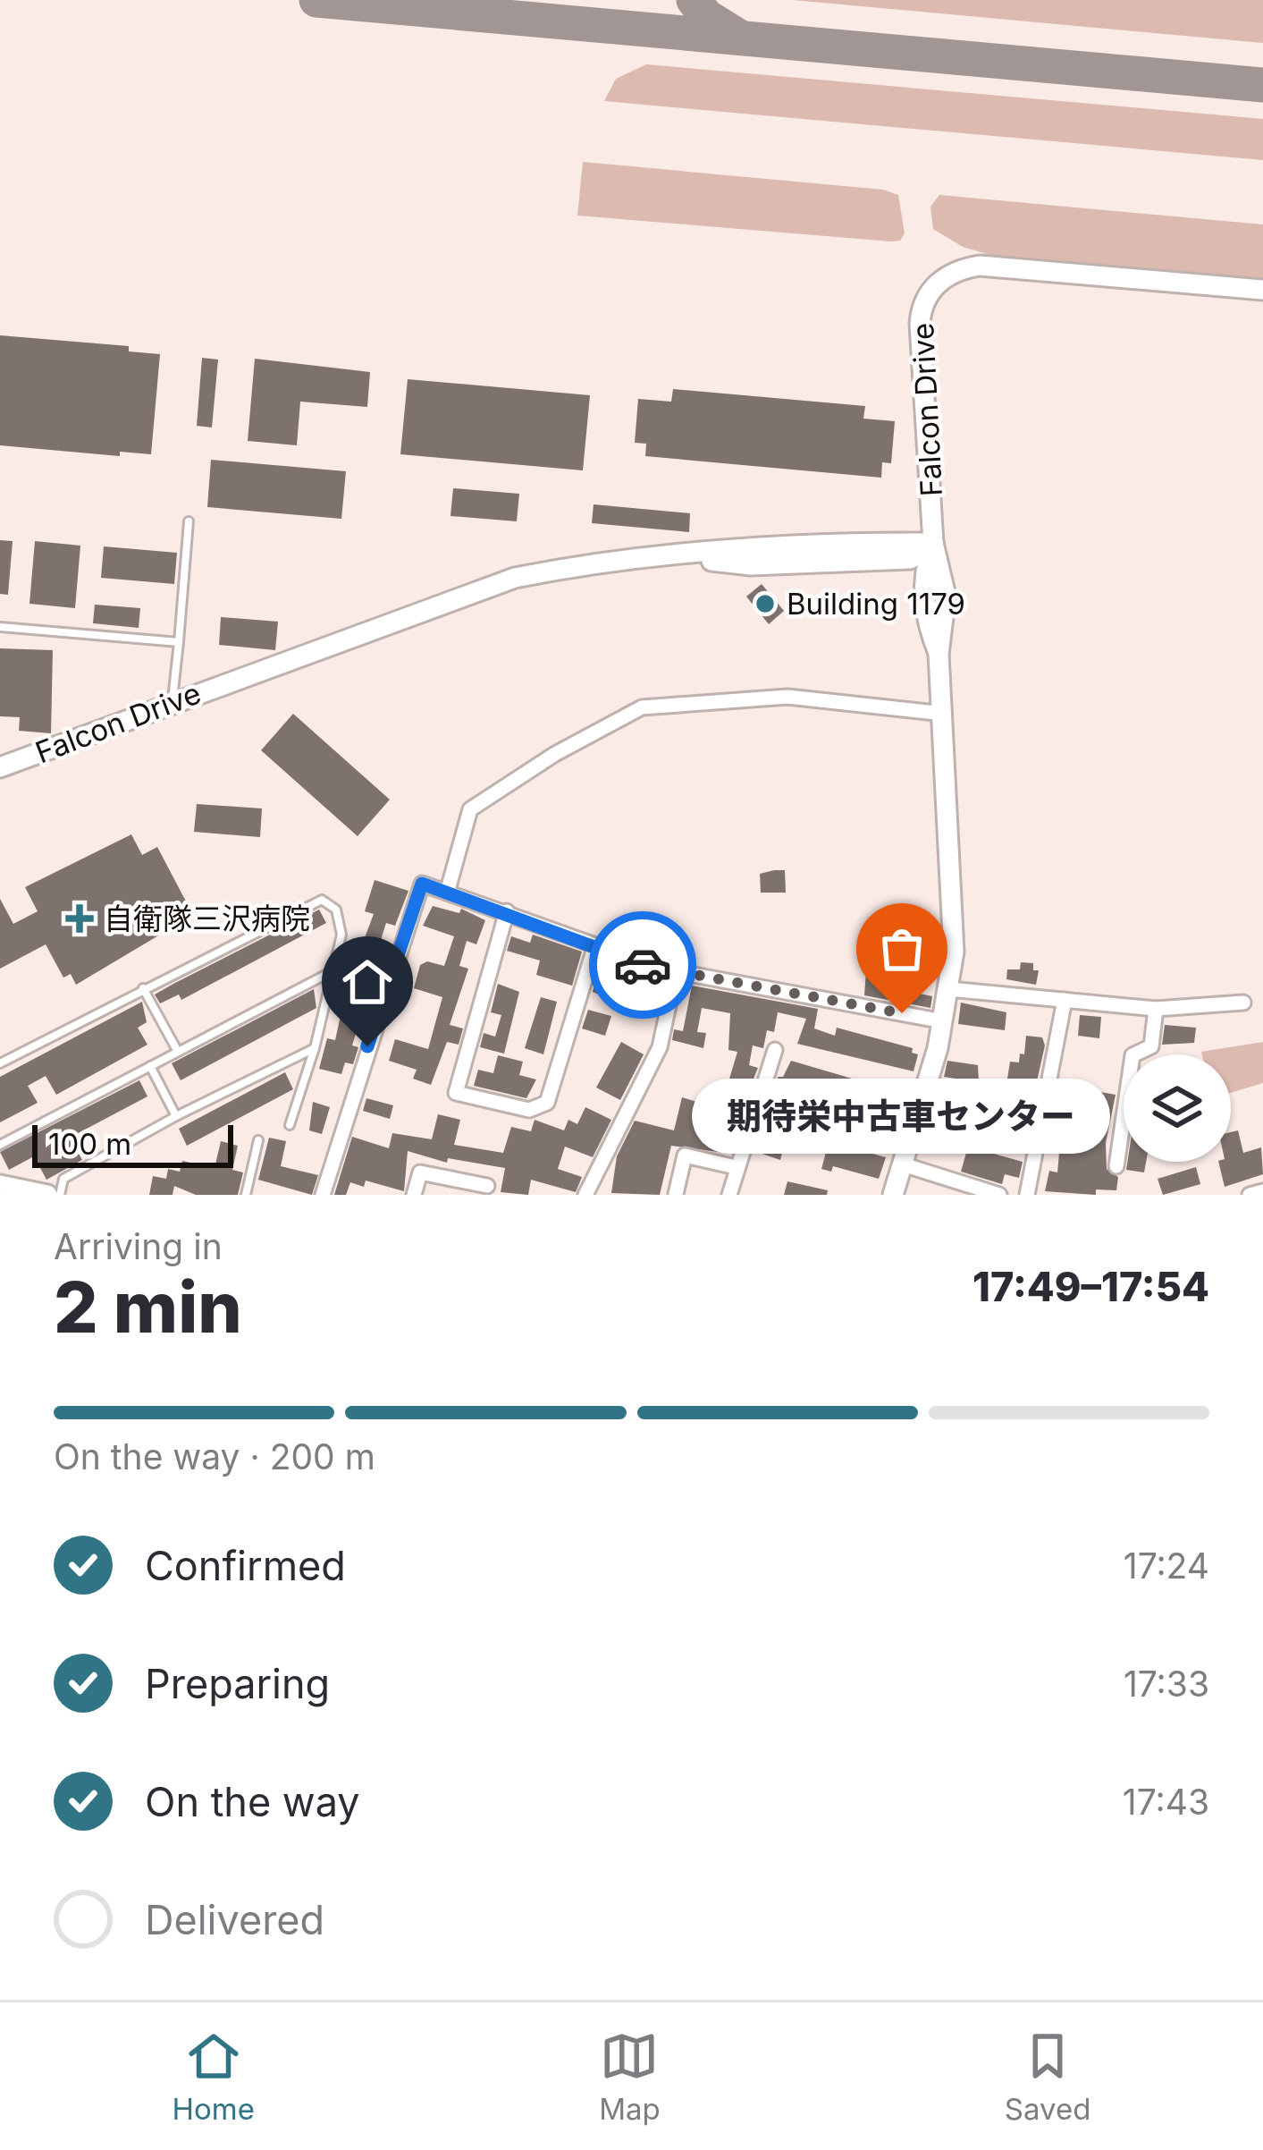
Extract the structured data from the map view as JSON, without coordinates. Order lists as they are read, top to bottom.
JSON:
{
  "streets": {
    "street": ["Falcon Drive"]
  },
  "places": {
    "other": ["Building 1179", "期待栄中古車センター"],
    "health": ["自衛隊三沢病院"]
  },
  "scale_bar": "100 m",
  "page": {
    "bubble": "期待栄中古車センター",
    "scale": "100 m",
    "heading": ["2 min", "Arriving in", "17:49–17:54"],
    "bar": "On the way · 200 m",
    "list": [
      ["Confirmed", "17:24"],
      ["Preparing", "17:33"],
      ["On the way", "17:43"],
      "Delivered"
    ],
    "tabs": ["Home", "Map", "Saved"]
  }
}
